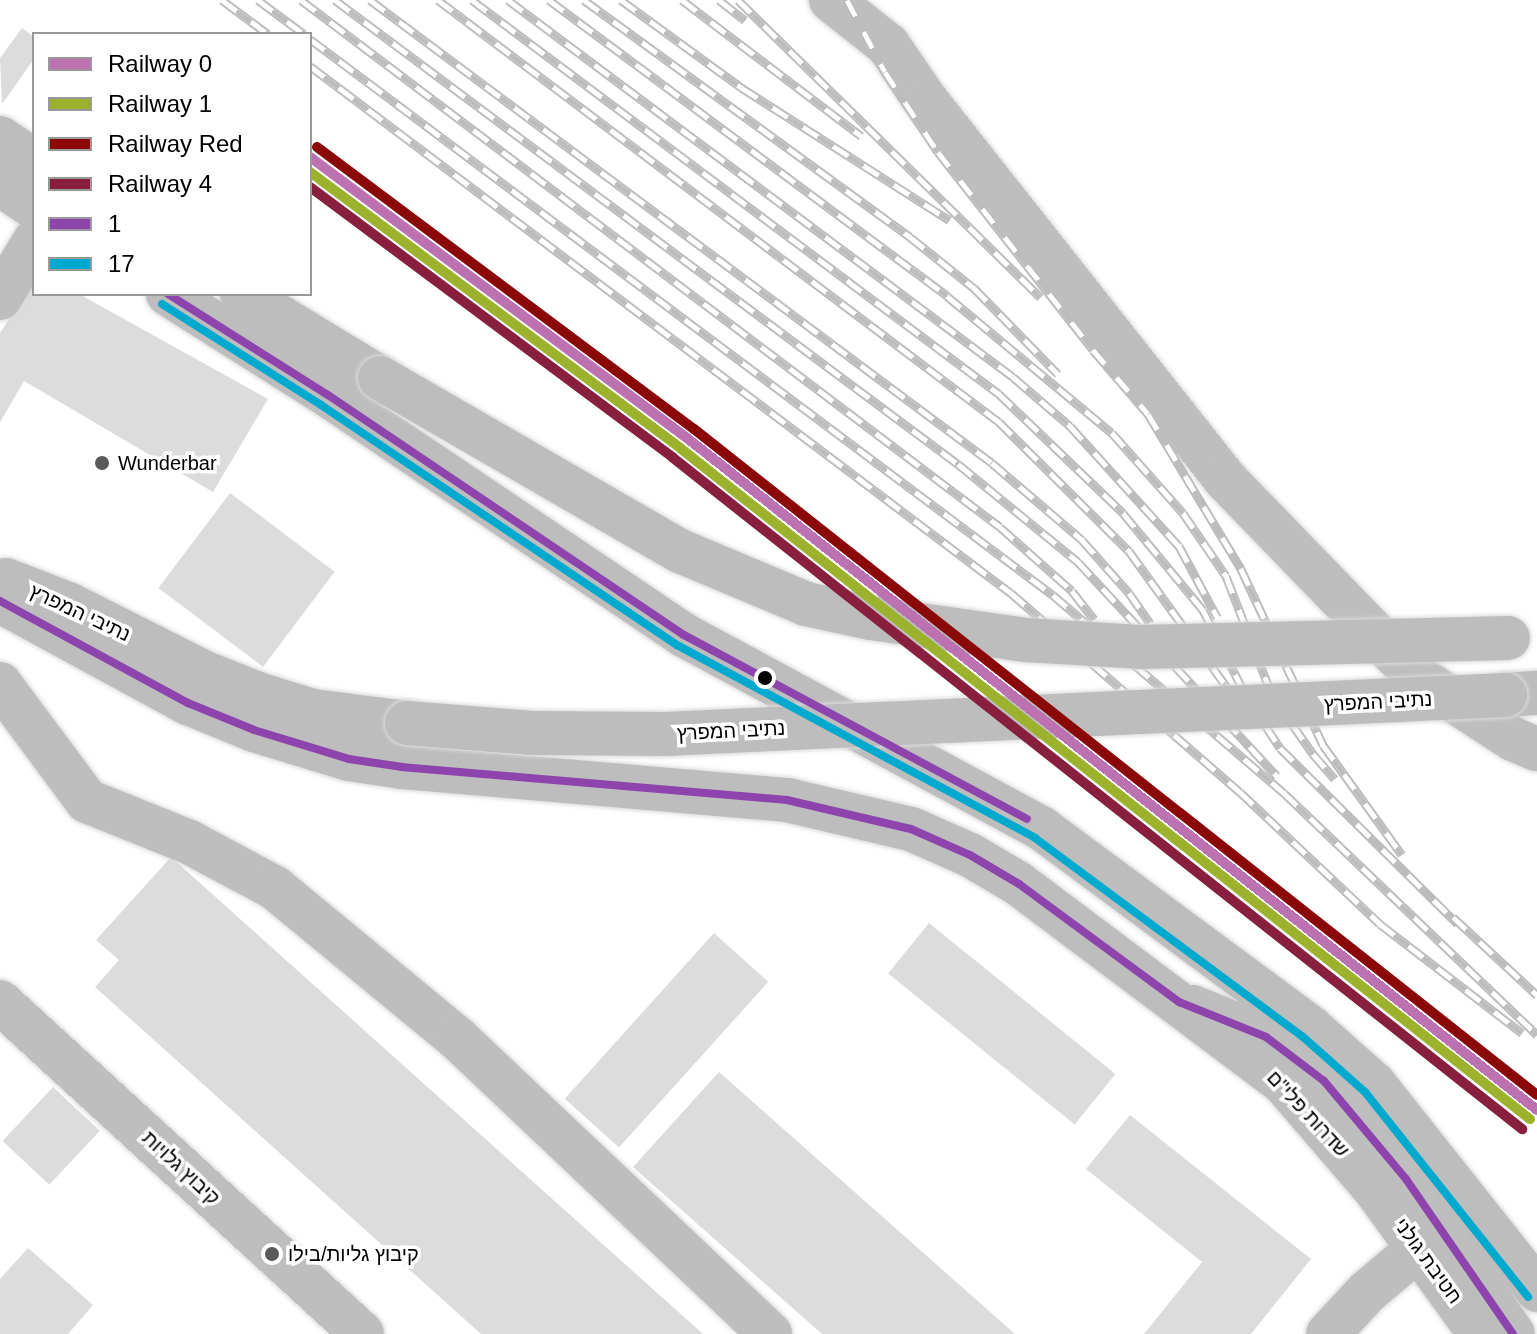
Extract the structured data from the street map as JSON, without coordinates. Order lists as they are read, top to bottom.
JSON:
{
  "streets": {
    "highway": ["נתיבי המפרץ", "שדרות פלי\"ם", "חטיבת גולני"],
    "street": ["קיבוץ גלויות"]
  },
  "crossings": [
    ["שדרות פלי\"ם", "חטיבת גולני"]
  ],
  "places": ["Wunderbar", "קיבוץ גליות/בילו"],
  "lines": [
    "rail line Red",
    "rail line 0",
    "rail line 1",
    "rail line 4",
    "transit line 1",
    "transit line 17"
  ],
  "legend": [
    "Railway 0",
    "Railway 1",
    "Railway Red",
    "Railway 4",
    "1",
    "17"
  ]
}
